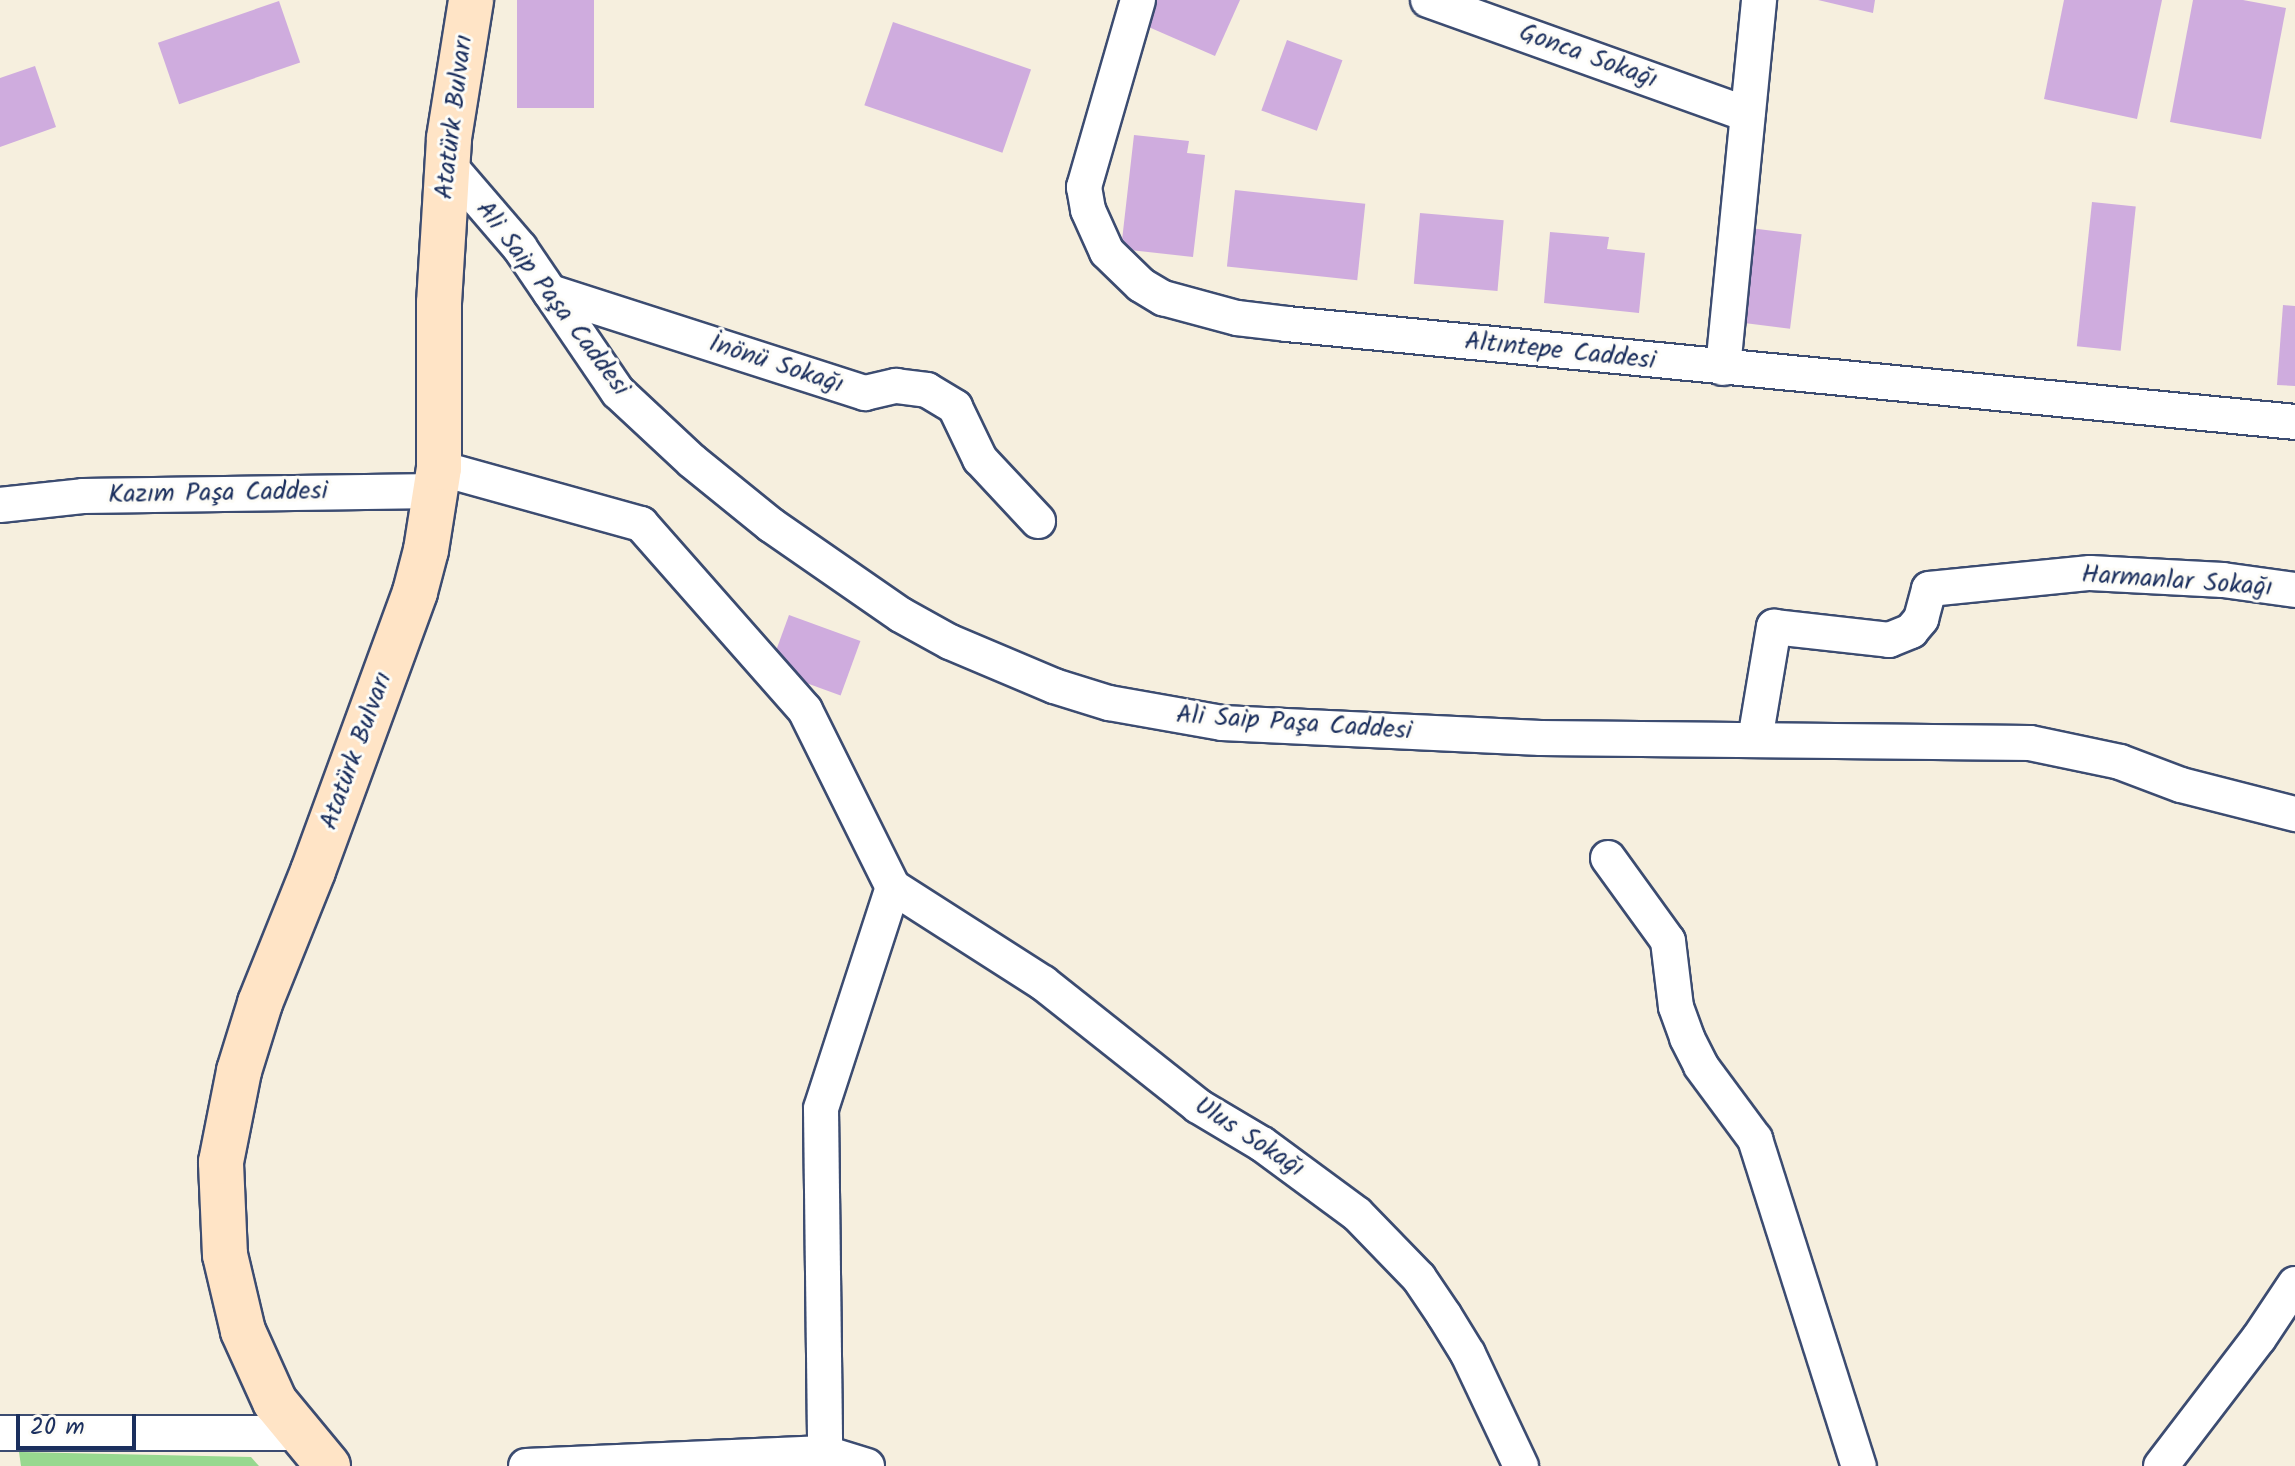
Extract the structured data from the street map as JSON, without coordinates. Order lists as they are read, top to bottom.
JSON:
{
  "streets": {
    "main road": ["Atatürk Bulvarı"],
    "street": [
      "Gonca Sokağı",
      "Ali Saip Paşa Caddesi",
      "Altıntepe Caddesi",
      "İnönü Sokağı",
      "Kazım Paşa Caddesi",
      "Harmanlar Sokağı",
      "Ulus Sokağı"
    ]
  },
  "crossings": [
    ["Atatürk Bulvarı", "Ali Saip Paşa Caddesi"],
    ["Atatürk Bulvarı", "Kazım Paşa Caddesi"],
    ["Ali Saip Paşa Caddesi", "İnönü Sokağı"],
    ["Ali Saip Paşa Caddesi", "Harmanlar Sokağı"],
    ["Kazım Paşa Caddesi", "Ulus Sokağı"]
  ],
  "scale_bar": "20 m"
}
